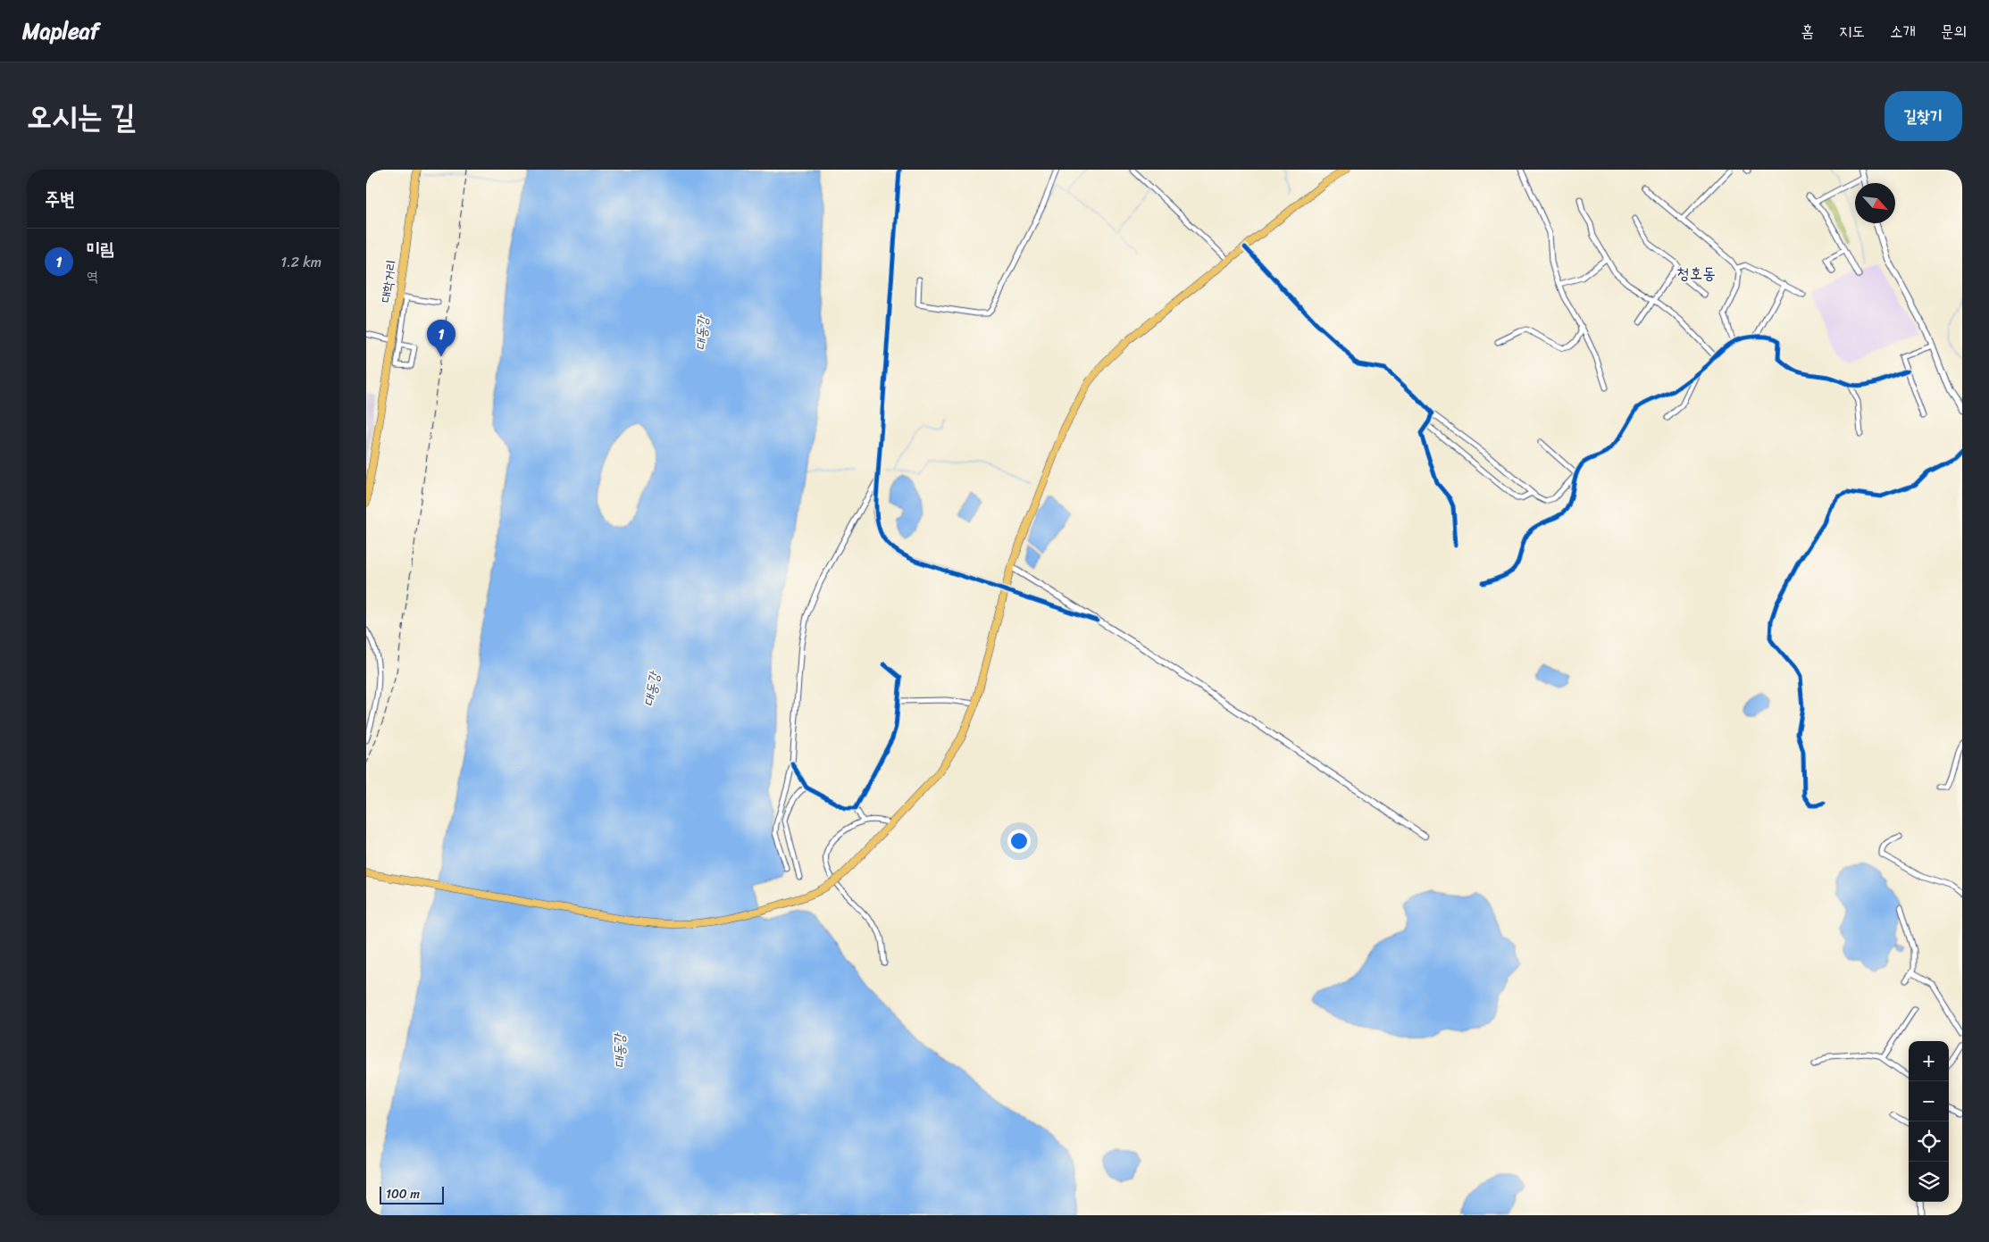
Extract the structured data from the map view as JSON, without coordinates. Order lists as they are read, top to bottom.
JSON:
{
  "streets": {
    "main road": ["대학거리"]
  },
  "districts": ["청호동"],
  "water": ["대동강"],
  "scale_bar": "100 m",
  "north": "bottom right",
  "page": {
    "header": "Mapleaf",
    "nav": [
      "홈",
      "지도",
      "소개",
      "문의"
    ],
    "title": "오시는 길",
    "buttons": "길찾기",
    "heading": "주변",
    "list": [
      {
        "mark": "1",
        "name": "미림",
        "note": "역",
        "value": "1.2 km"
      }
    ],
    "pins": "1",
    "map_buttons": ["+", "−"],
    "scale": "100 m"
  }
}
